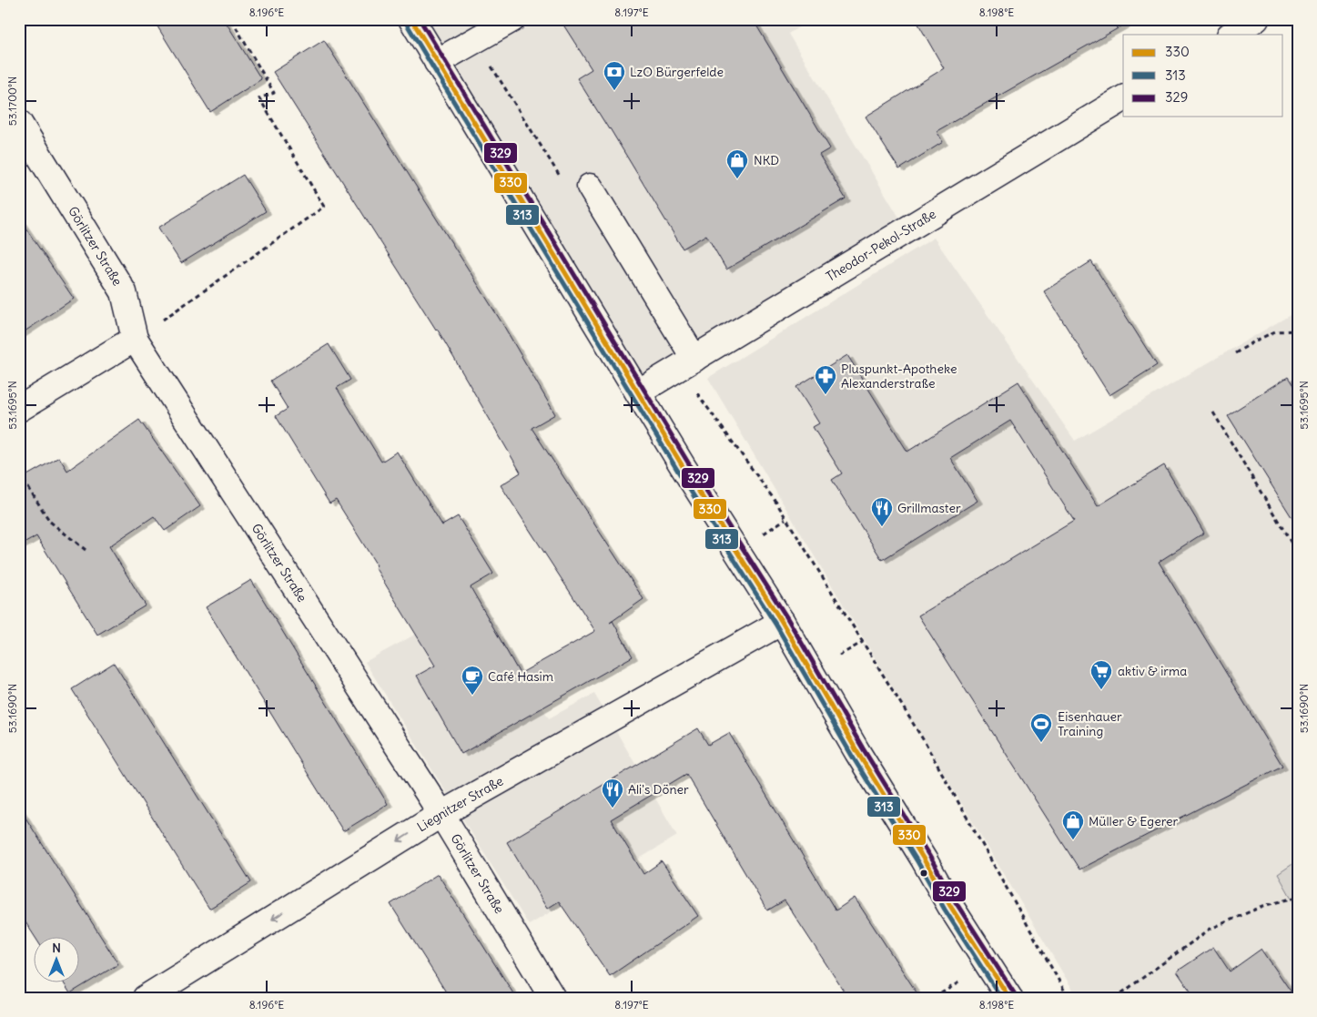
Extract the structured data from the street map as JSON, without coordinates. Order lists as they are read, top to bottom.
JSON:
{
  "streets": {
    "street": ["Theodor-Pekol-Straße", "Görlitzer Straße", "Liegnitzer Straße"]
  },
  "crossings": [
    ["Görlitzer Straße", "Liegnitzer Straße"]
  ],
  "one_way": ["Liegnitzer Straße"],
  "places": {
    "bank": ["LzO Bürgerfelde"],
    "shop": ["NKD", "Müller & Egerer"],
    "pharmacy": ["Pluspunkt-Apotheke Alexanderstraße"],
    "restaurant": ["Grillmaster", "Ali's Döner"],
    "supermarket": ["aktiv & irma"],
    "cafe": ["Café Hasim"],
    "sports": ["Eisenhauer Training"]
  },
  "lines": ["transit line 330", "transit line 329", "transit line 313"],
  "legend": ["330", "313", "329"],
  "north": "top",
  "coordinates": [
    "8.196°E",
    "8.197°E",
    "8.198°E",
    "53.1700°N",
    "53.1695°N",
    "53.1690°N"
  ]
}
